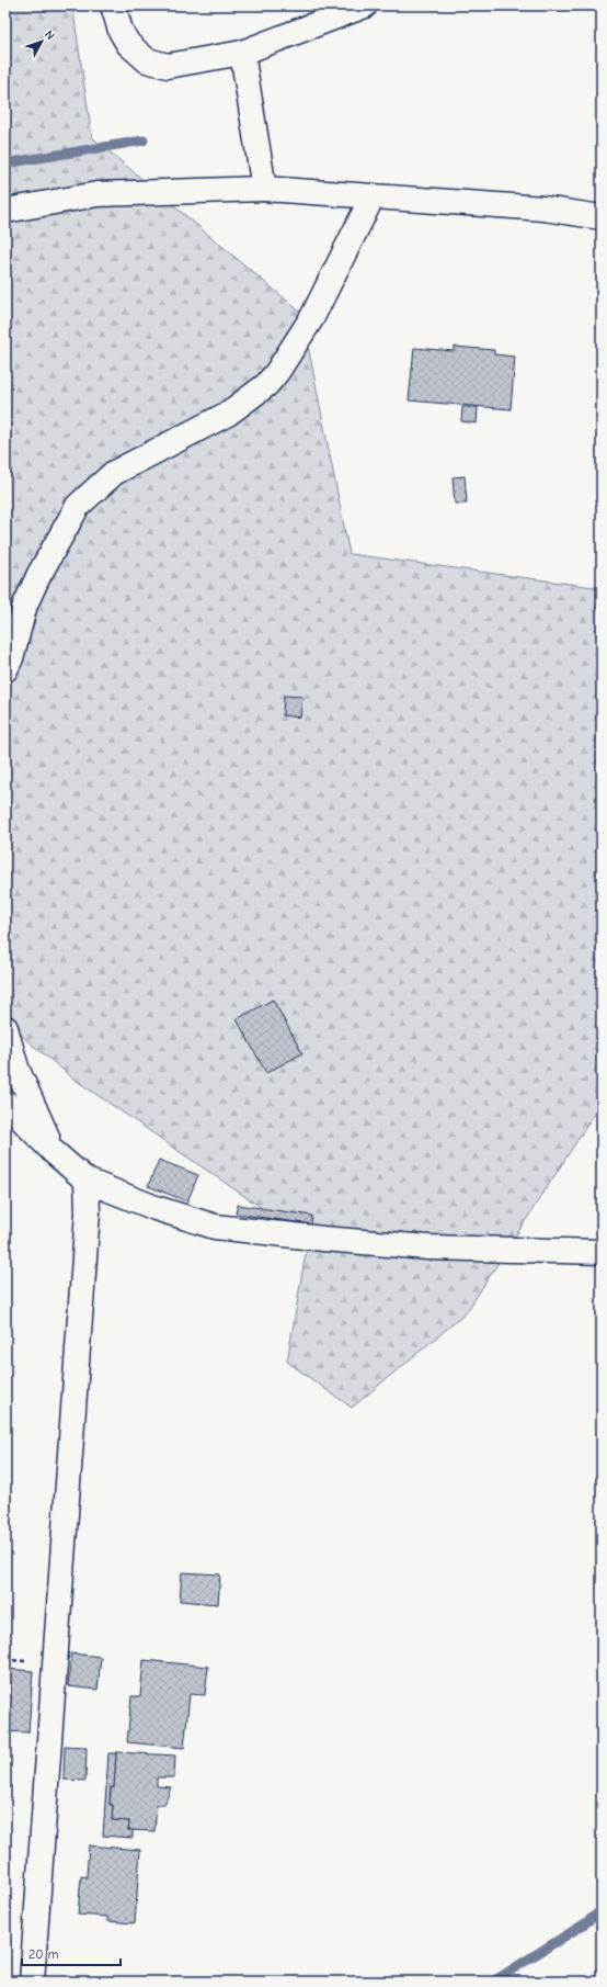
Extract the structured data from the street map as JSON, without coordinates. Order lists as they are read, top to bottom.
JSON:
{
  "scale_bar": "20 m",
  "north": "top right"
}
